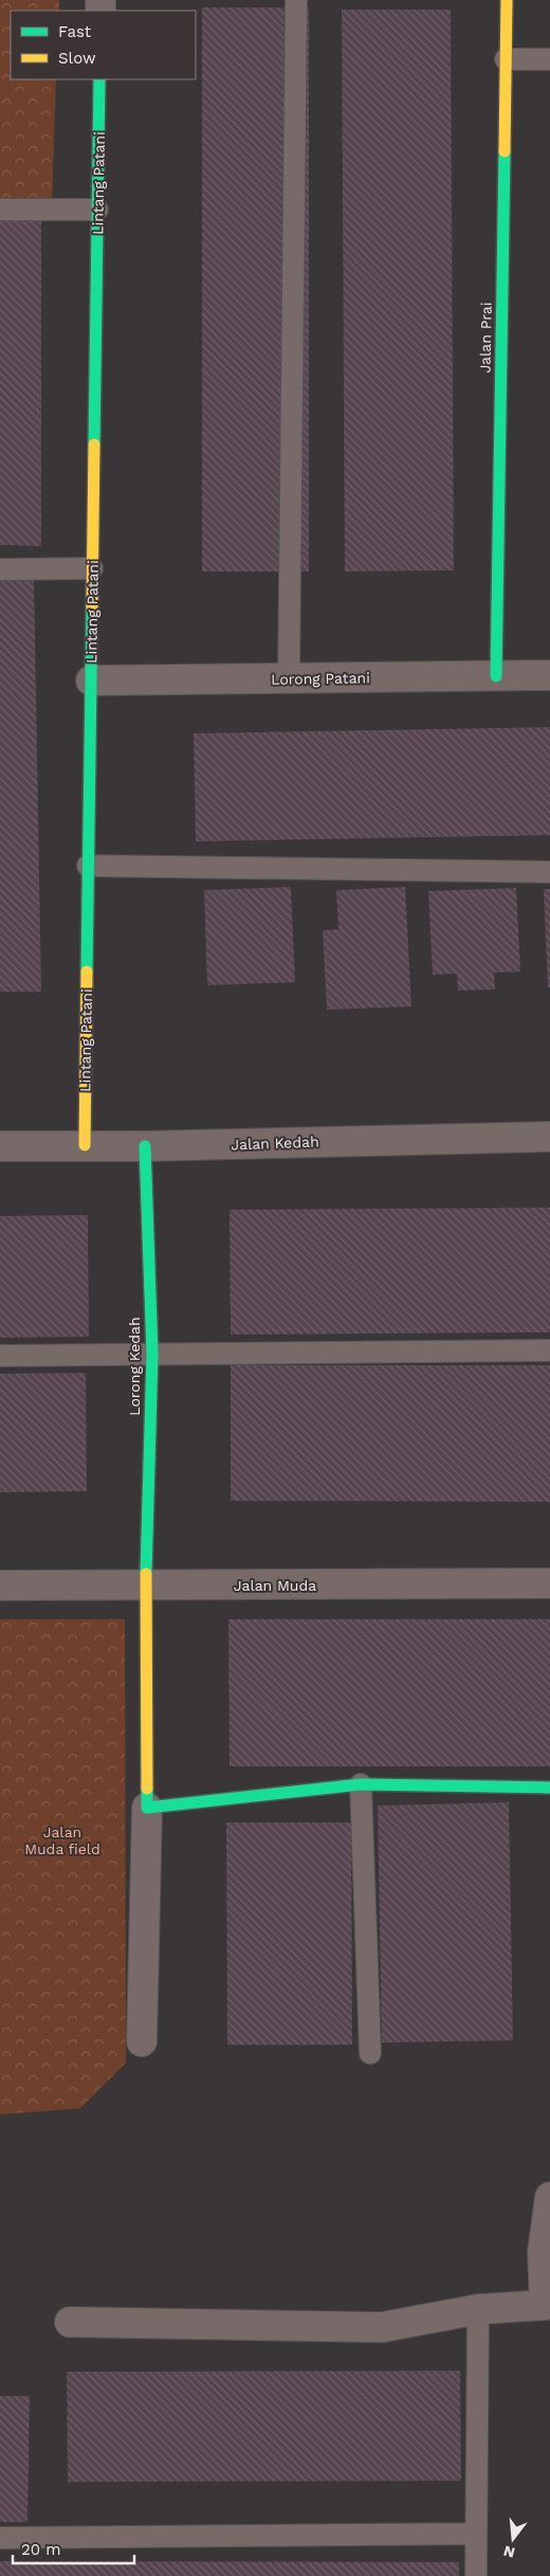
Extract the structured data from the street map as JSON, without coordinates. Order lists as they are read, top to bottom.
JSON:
{
  "streets": {
    "street": [
      "Lintang Patani",
      "Jalan Prai",
      "Lorong Patani",
      "Jalan Kedah",
      "Lorong Kedah",
      "Jalan Muda"
    ]
  },
  "crossings": [
    ["Lintang Patani", "Lorong Patani"],
    ["Lintang Patani", "Jalan Kedah"],
    ["Jalan Prai", "Lorong Patani"],
    ["Jalan Kedah", "Lorong Kedah"],
    ["Lorong Kedah", "Jalan Muda"]
  ],
  "parks": ["Jalan Muda field"],
  "legend": ["Fast", "Slow"],
  "scale_bar": "20 m",
  "north": "bottom"
}
